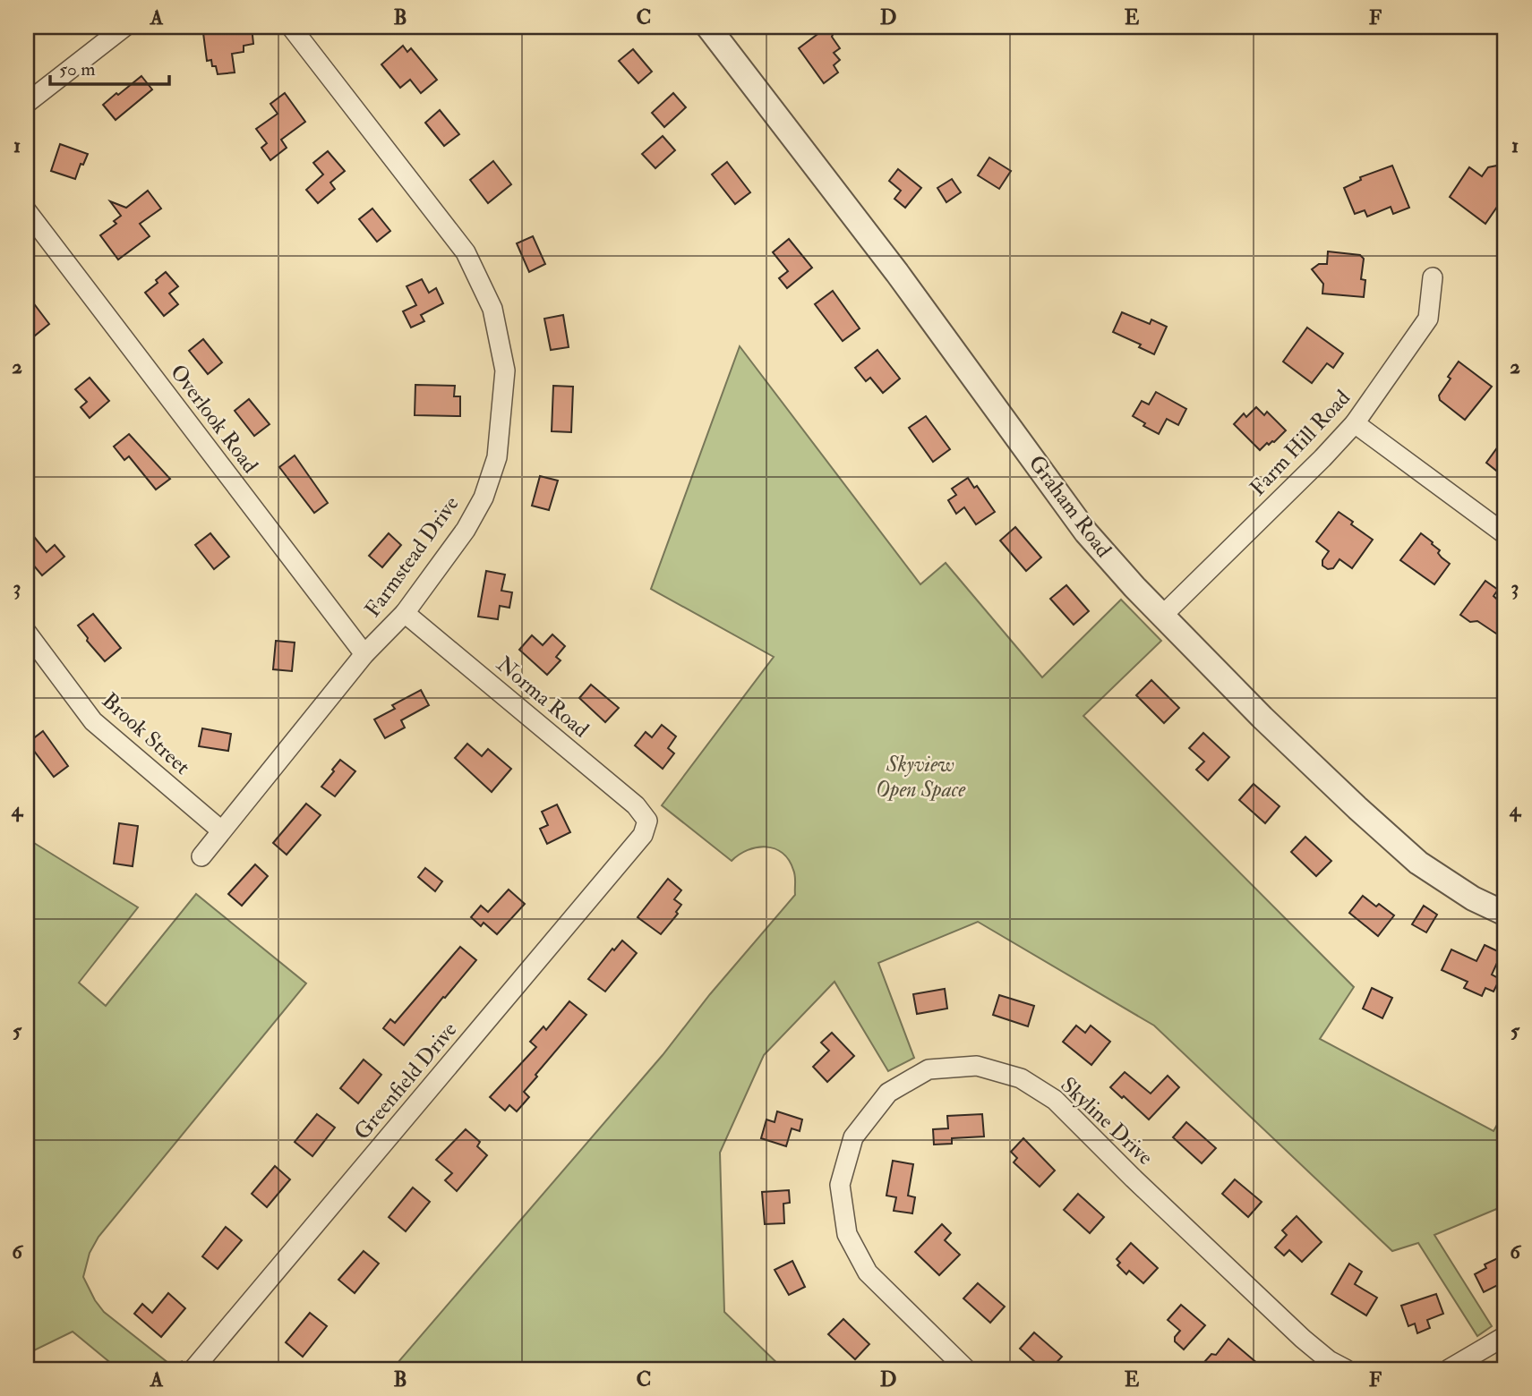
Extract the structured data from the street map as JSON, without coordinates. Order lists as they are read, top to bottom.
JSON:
{
  "streets": {
    "street": [
      "Overlook Road",
      "Farm Hill Road",
      "Graham Road",
      "Farmstead Drive",
      "Norma Road",
      "Brook Street",
      "Greenfield Drive",
      "Skyline Drive"
    ]
  },
  "crossings": [
    ["Overlook Road", "Farmstead Drive"],
    ["Farm Hill Road", "Graham Road"],
    ["Farmstead Drive", "Norma Road"],
    ["Farmstead Drive", "Brook Street"],
    ["Norma Road", "Greenfield Drive"]
  ],
  "parks": ["Skyview Open Space"],
  "scale_bar": "50 m",
  "grid": {
    "columns": [
      "A",
      "B",
      "C",
      "D",
      "E",
      "F"
    ],
    "rows": [
      "1",
      "2",
      "3",
      "4",
      "5",
      "6"
    ]
  }
}
